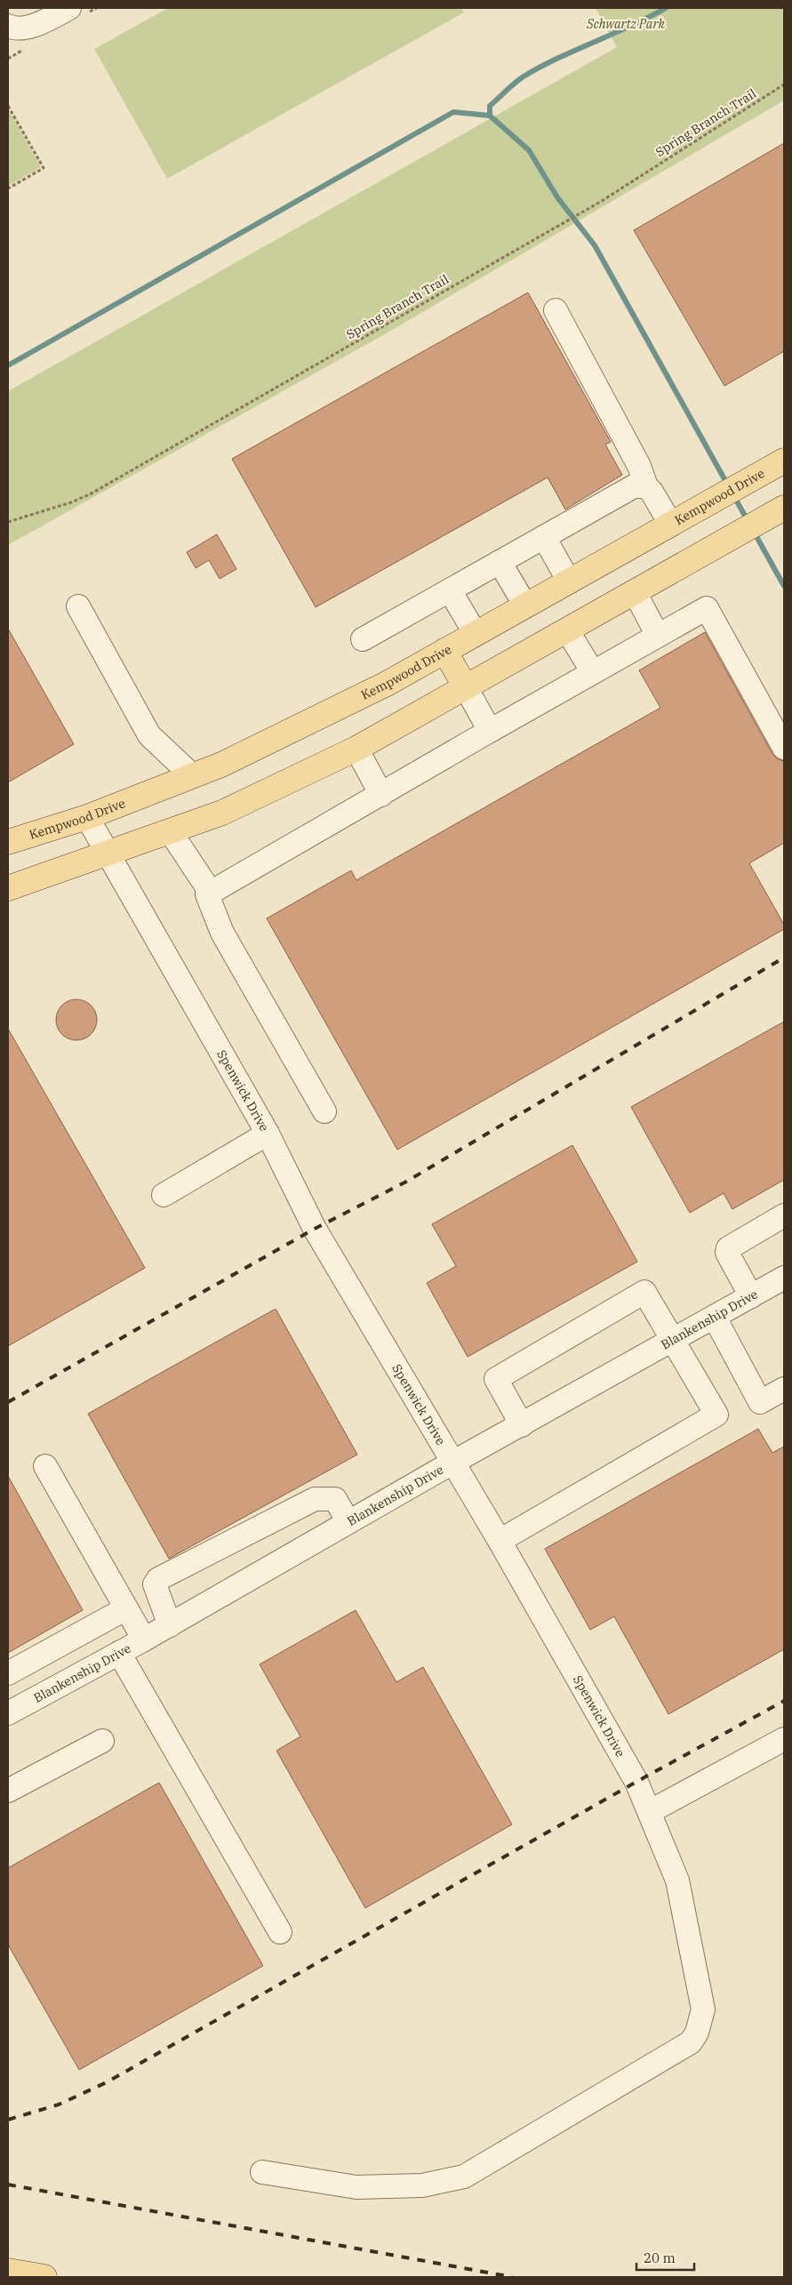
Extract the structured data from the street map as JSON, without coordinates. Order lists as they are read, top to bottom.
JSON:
{
  "streets": {
    "main road": ["Kempwood Drive"],
    "street": ["Spenwick Drive", "Blankenship Drive"],
    "path": ["Spring Branch Trail"]
  },
  "crossings": [
    ["Kempwood Drive", "Spenwick Drive"],
    ["Spenwick Drive", "Blankenship Drive"]
  ],
  "parks": ["Schwartz Park"],
  "scale_bar": "20 m"
}
